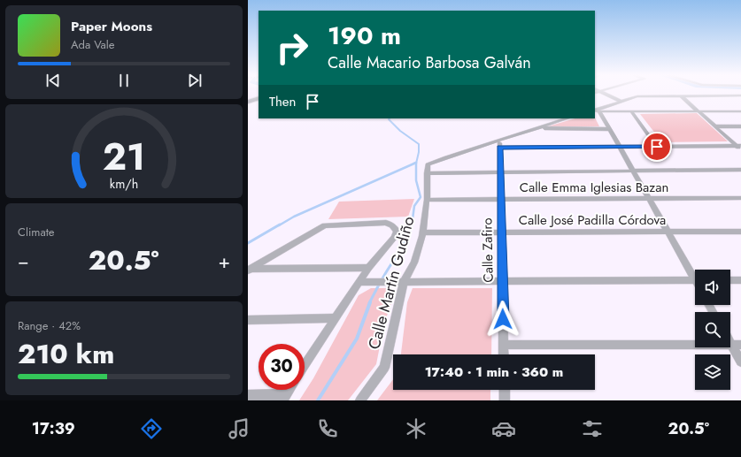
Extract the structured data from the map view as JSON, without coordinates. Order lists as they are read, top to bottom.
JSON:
{
  "streets": {
    "street": [
      "Calle Emma Iglesias Bazan",
      "Calle José Padilla Córdova",
      "Calle Zafiro",
      "Calle Martín Gudiño"
    ]
  },
  "crossings": [
    ["Calle Emma Iglesias Bazan", "Calle Zafiro"],
    ["Calle Emma Iglesias Bazan", "Calle Martín Gudiño"],
    ["Calle José Padilla Córdova", "Calle Zafiro"],
    ["Calle José Padilla Córdova", "Calle Martín Gudiño"],
    ["Calle Zafiro", "Calle Martín Gudiño"]
  ],
  "page": {
    "turn": ["190 m", "Calle Macario Barbosa Galván"],
    "song": ["Paper Moons", "Ada Vale"],
    "then": "Then",
    "tile": [
      "Climate",
      ["Range · 42%", "210 km"]
    ],
    "heat": ["−", "20.5°", "+"],
    "limit": "30",
    "trip": "17:40 · 1 min · 360 m",
    "tabs": ["17:39", "20.5°"],
    "gauge": ["21", "km/h"]
  }
}
